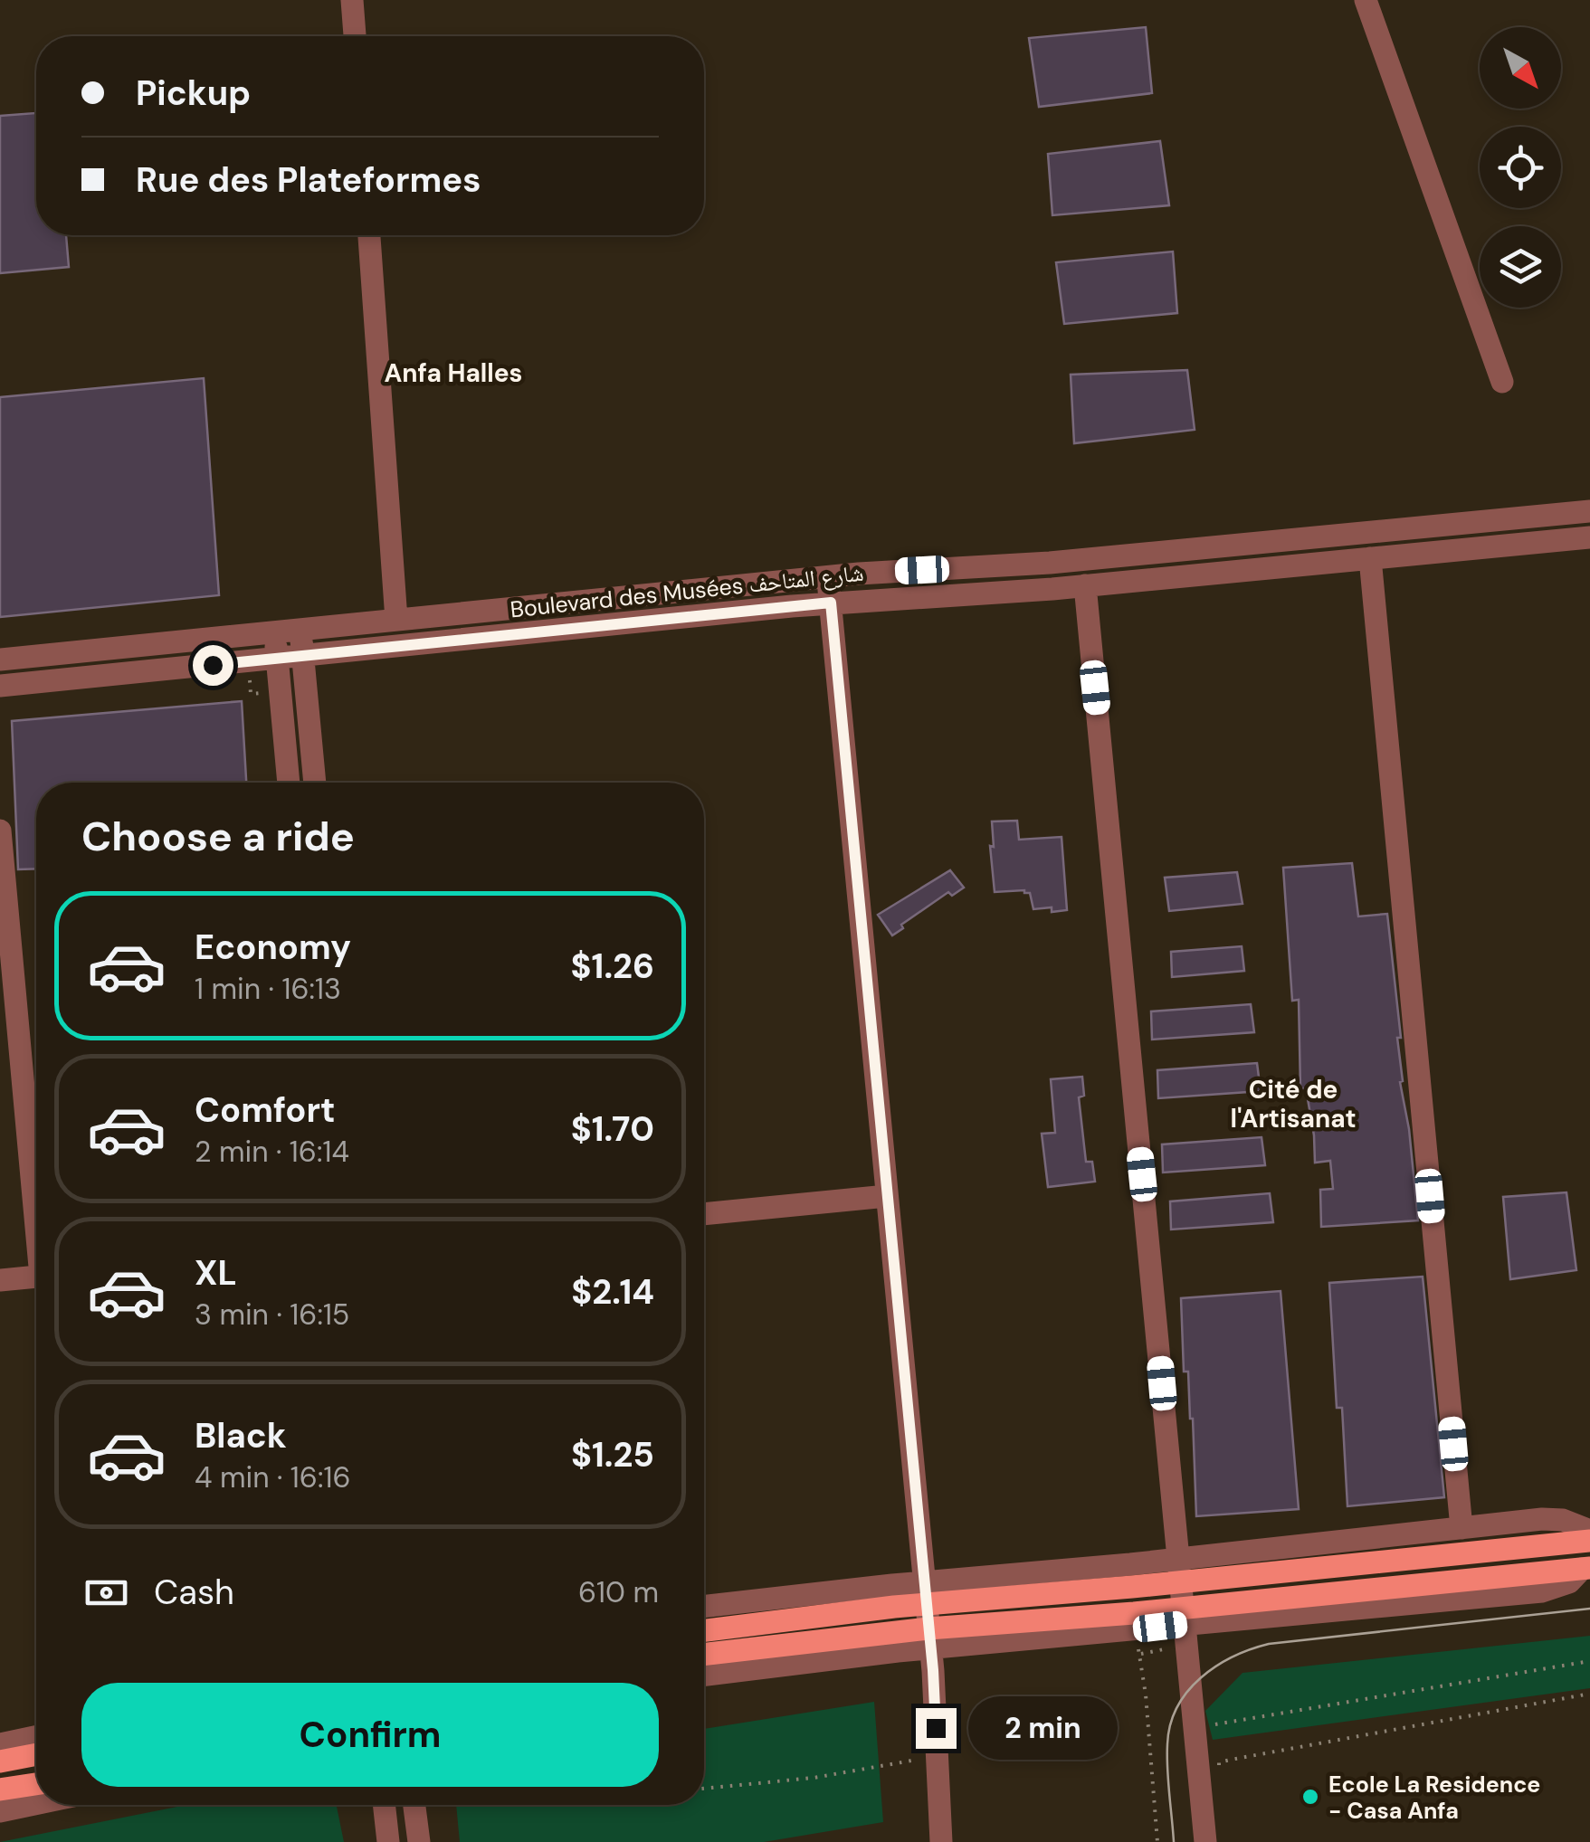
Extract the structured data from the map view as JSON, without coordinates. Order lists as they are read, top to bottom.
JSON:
{
  "streets": {
    "street": ["Boulevard des Musées شارع المتاحف"]
  },
  "districts": ["Anfa Halles", "Cité de l'Artisanat"],
  "places": ["Ecole La Residence - Casa Anfa"],
  "north": "bottom right",
  "page": {
    "banner": ["Pickup", "Rue des Plateformes"],
    "heading": "Choose a ride",
    "list": [
      {
        "name": "Economy",
        "note": "1 min · 16:13",
        "value": "$1.26"
      },
      {
        "name": "Comfort",
        "note": "2 min · 16:14",
        "value": "$1.70"
      },
      {
        "name": "XL",
        "note": "3 min · 16:15",
        "value": "$2.14"
      },
      {
        "name": "Black",
        "note": "4 min · 16:16",
        "value": "$1.25"
      }
    ],
    "pay": ["Cash", "610 m"],
    "buttons": "Confirm",
    "bubble": "2 min"
  }
}
